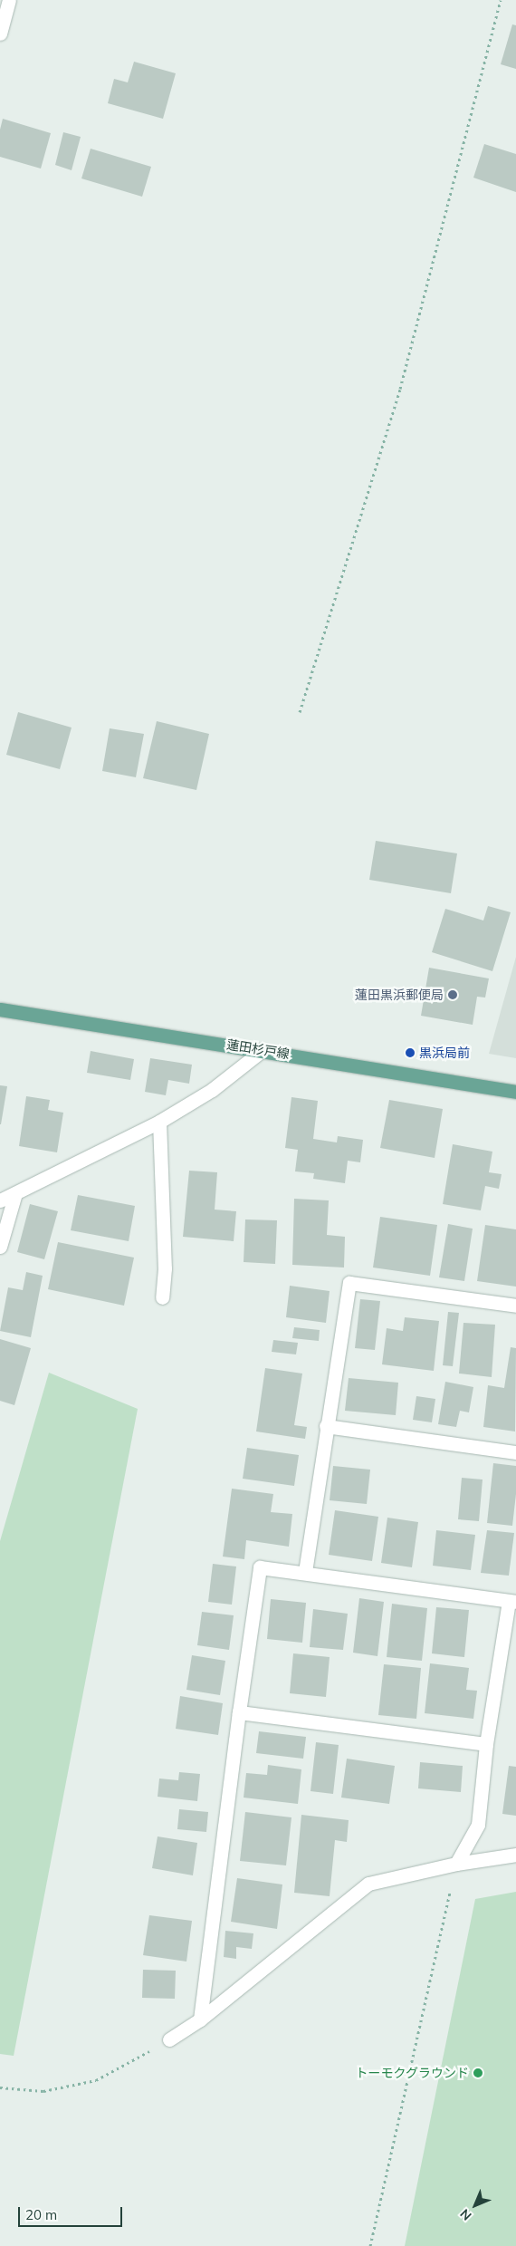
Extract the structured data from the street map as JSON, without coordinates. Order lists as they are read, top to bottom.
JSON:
{
  "streets": {
    "main road": ["蓮田杉戸線"]
  },
  "places": ["蓮田黒浜郵便局", "黒浜局前", "トーモクグラウンド"],
  "scale_bar": "20 m",
  "north": "bottom left"
}
